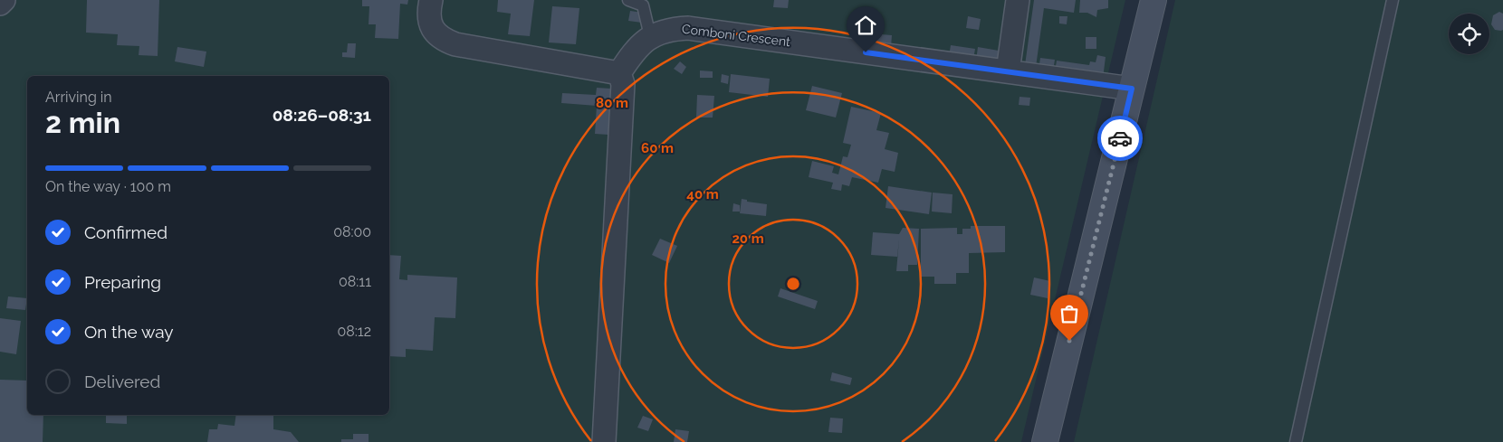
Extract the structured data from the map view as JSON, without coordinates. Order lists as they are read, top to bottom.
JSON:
{
  "streets": {
    "street": ["Comboni Crescent"]
  },
  "page": {
    "heading": ["2 min", "Arriving in", "08:26–08:31"],
    "bar": "On the way · 100 m",
    "list": [
      ["Confirmed", "08:00"],
      ["Preparing", "08:11"],
      ["On the way", "08:12"],
      "Delivered"
    ]
  },
  "rings": [
    "80 m",
    "60 m",
    "40 m",
    "20 m"
  ]
}
